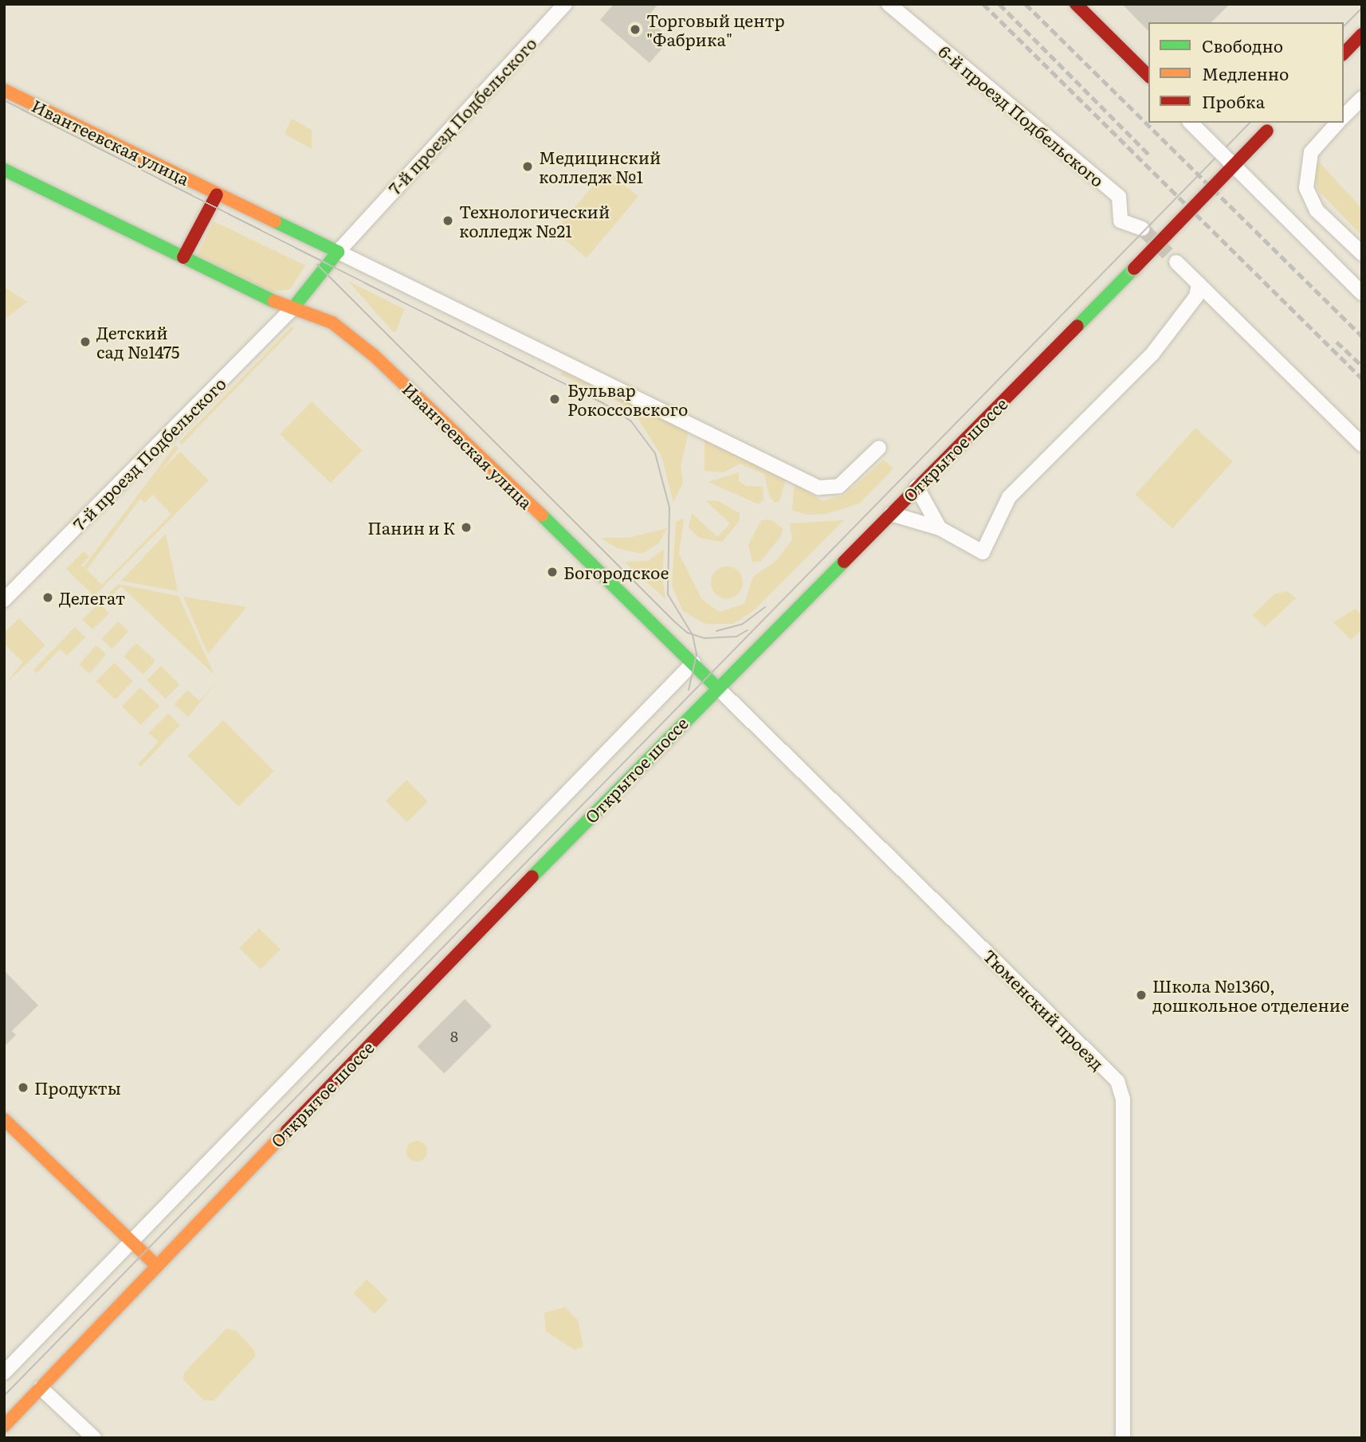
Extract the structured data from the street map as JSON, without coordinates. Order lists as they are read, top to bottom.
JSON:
{
  "streets": {
    "main road": ["Ивантеевская улица", "Открытое шоссе"],
    "street": ["7-й проезд Подбельского", "6-й проезд Подбельского", "Тюменский проезд"]
  },
  "crossings": [
    ["7-й проезд Подбельского", "Ивантеевская улица"],
    ["Ивантеевская улица", "Открытое шоссе"],
    ["Ивантеевская улица", "Тюменский проезд"],
    ["Открытое шоссе", "Тюменский проезд"]
  ],
  "places": [
    "Торговый центр \"Фабрика\"",
    "Медицинский колледж №1",
    "Технологический колледж №21",
    "Детский сад №1475",
    "Бульвар Рокоссовского",
    "Панин и К",
    "Богородское",
    "Делегат",
    "Школа №1360, дошкольное отделение",
    "Продукты"
  ],
  "house_numbers": ["8"],
  "legend": ["Свободно", "Медленно", "Пробка"]
}
